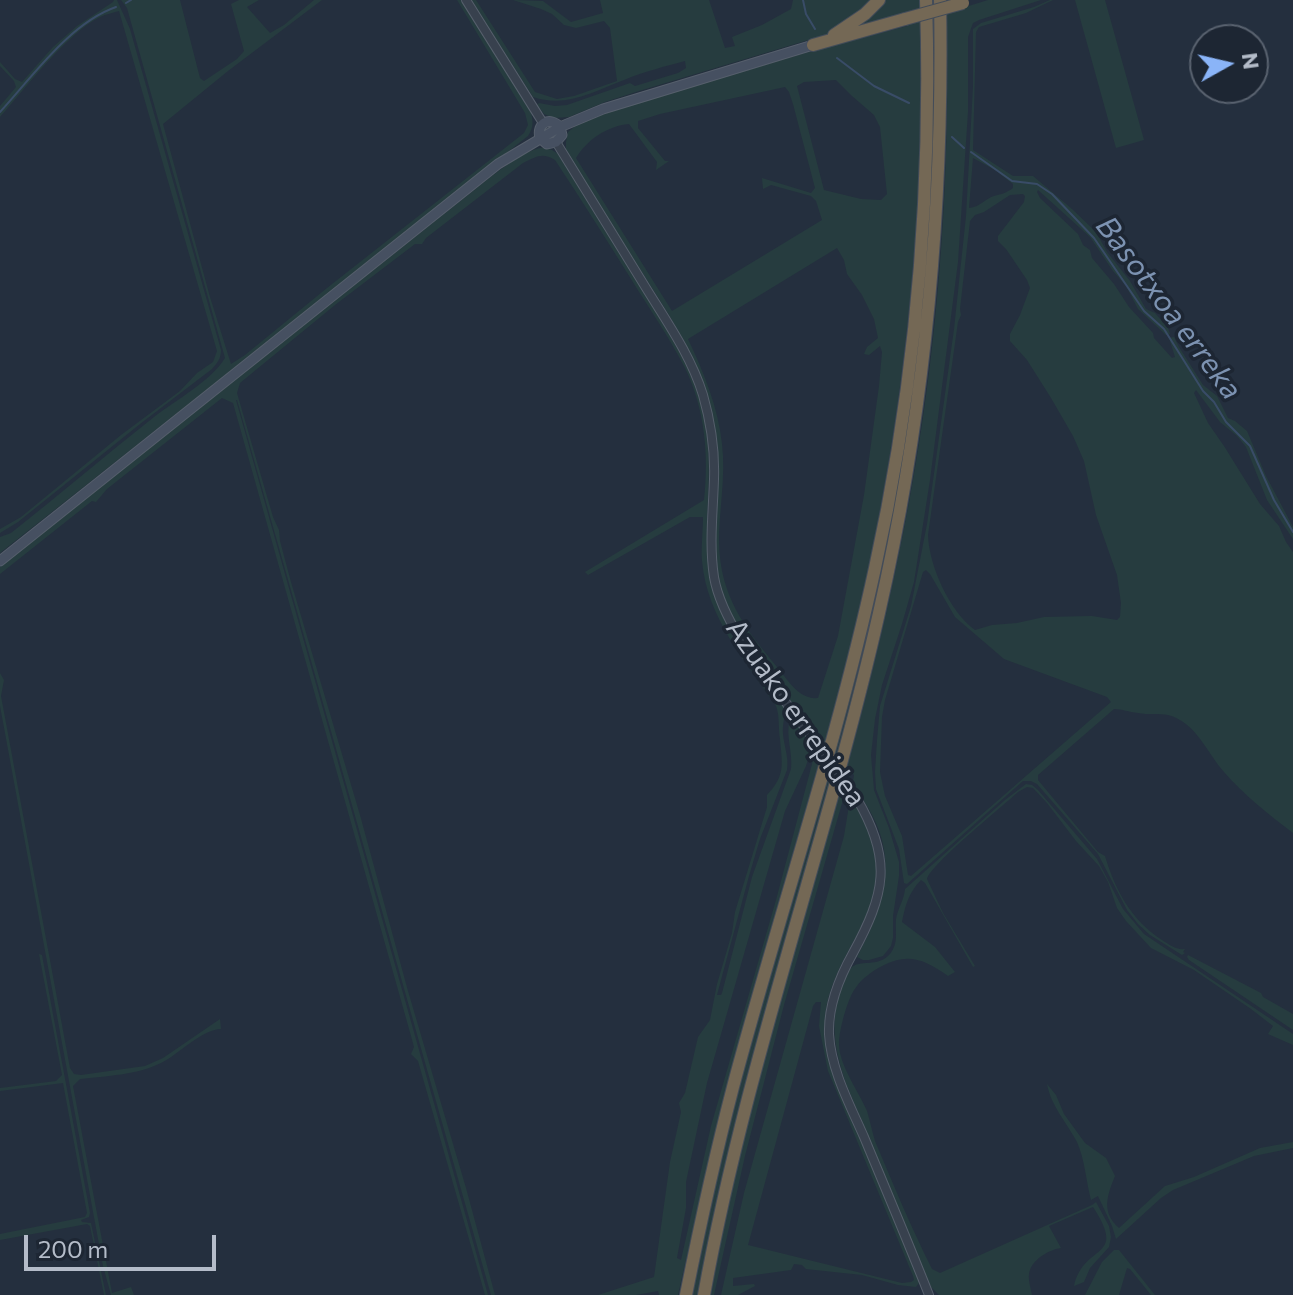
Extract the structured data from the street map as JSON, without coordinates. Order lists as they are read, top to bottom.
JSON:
{
  "streets": {
    "street": ["Azuako errepidea"]
  },
  "water": ["Basotxoa erreka"],
  "scale_bar": "200 m",
  "north": "right"
}
